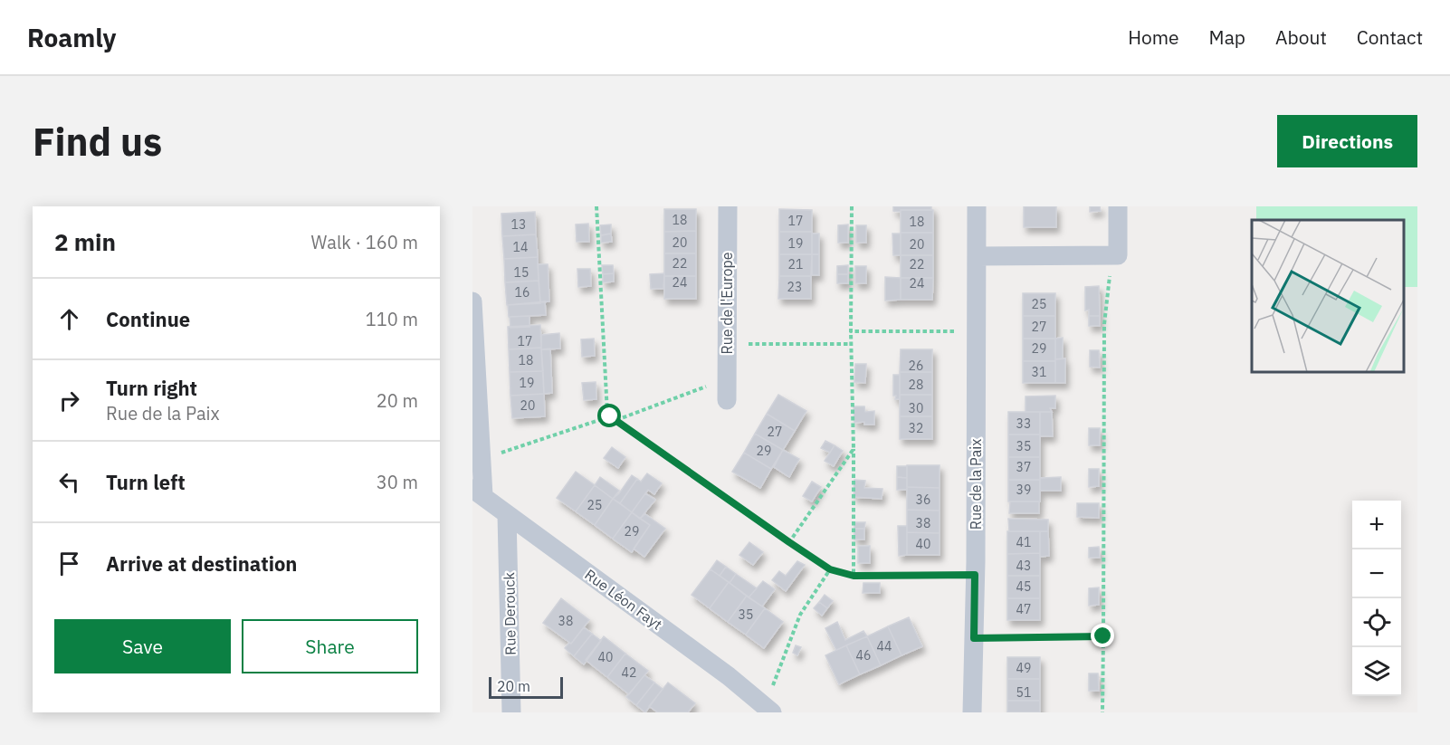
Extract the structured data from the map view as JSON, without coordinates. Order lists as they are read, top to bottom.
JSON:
{
  "streets": {
    "street": [
      "Rue de l'Europe",
      "Rue de la Paix",
      "Rue Léon Fayt",
      "Rue Derouck"
    ]
  },
  "crossings": [
    ["Rue Léon Fayt", "Rue Derouck"]
  ],
  "house_numbers": [
    "18",
    "17",
    "18",
    "13",
    "20",
    "19",
    "20",
    "14",
    "22",
    "21",
    "22",
    "15",
    "24",
    "24",
    "23",
    "16",
    "25",
    "27",
    "17",
    "29",
    "18",
    "26",
    "31",
    "19",
    "28",
    "20",
    "30",
    "33",
    "32",
    "27",
    "35",
    "29",
    "37",
    "39",
    "36",
    "25",
    "38",
    "29",
    "41",
    "40",
    "43",
    "45",
    "47",
    "35",
    "38",
    "44",
    "46",
    "40",
    "49",
    "42",
    "51"
  ],
  "scale_bar": "20 m",
  "page": {
    "header": "Roamly",
    "nav": [
      "Home",
      "Map",
      "About",
      "Contact"
    ],
    "buttons": [
      "Directions",
      ["Save", "Share"]
    ],
    "title": "Find us",
    "heading": ["2 min", "Walk · 160 m"],
    "list": [
      ["Continue", "110 m"],
      ["Turn right", "Rue de la Paix", "20 m"],
      ["Turn left", "30 m"],
      "Arrive at destination"
    ],
    "map_buttons": ["+", "−"],
    "scale": "20 m"
  }
}
